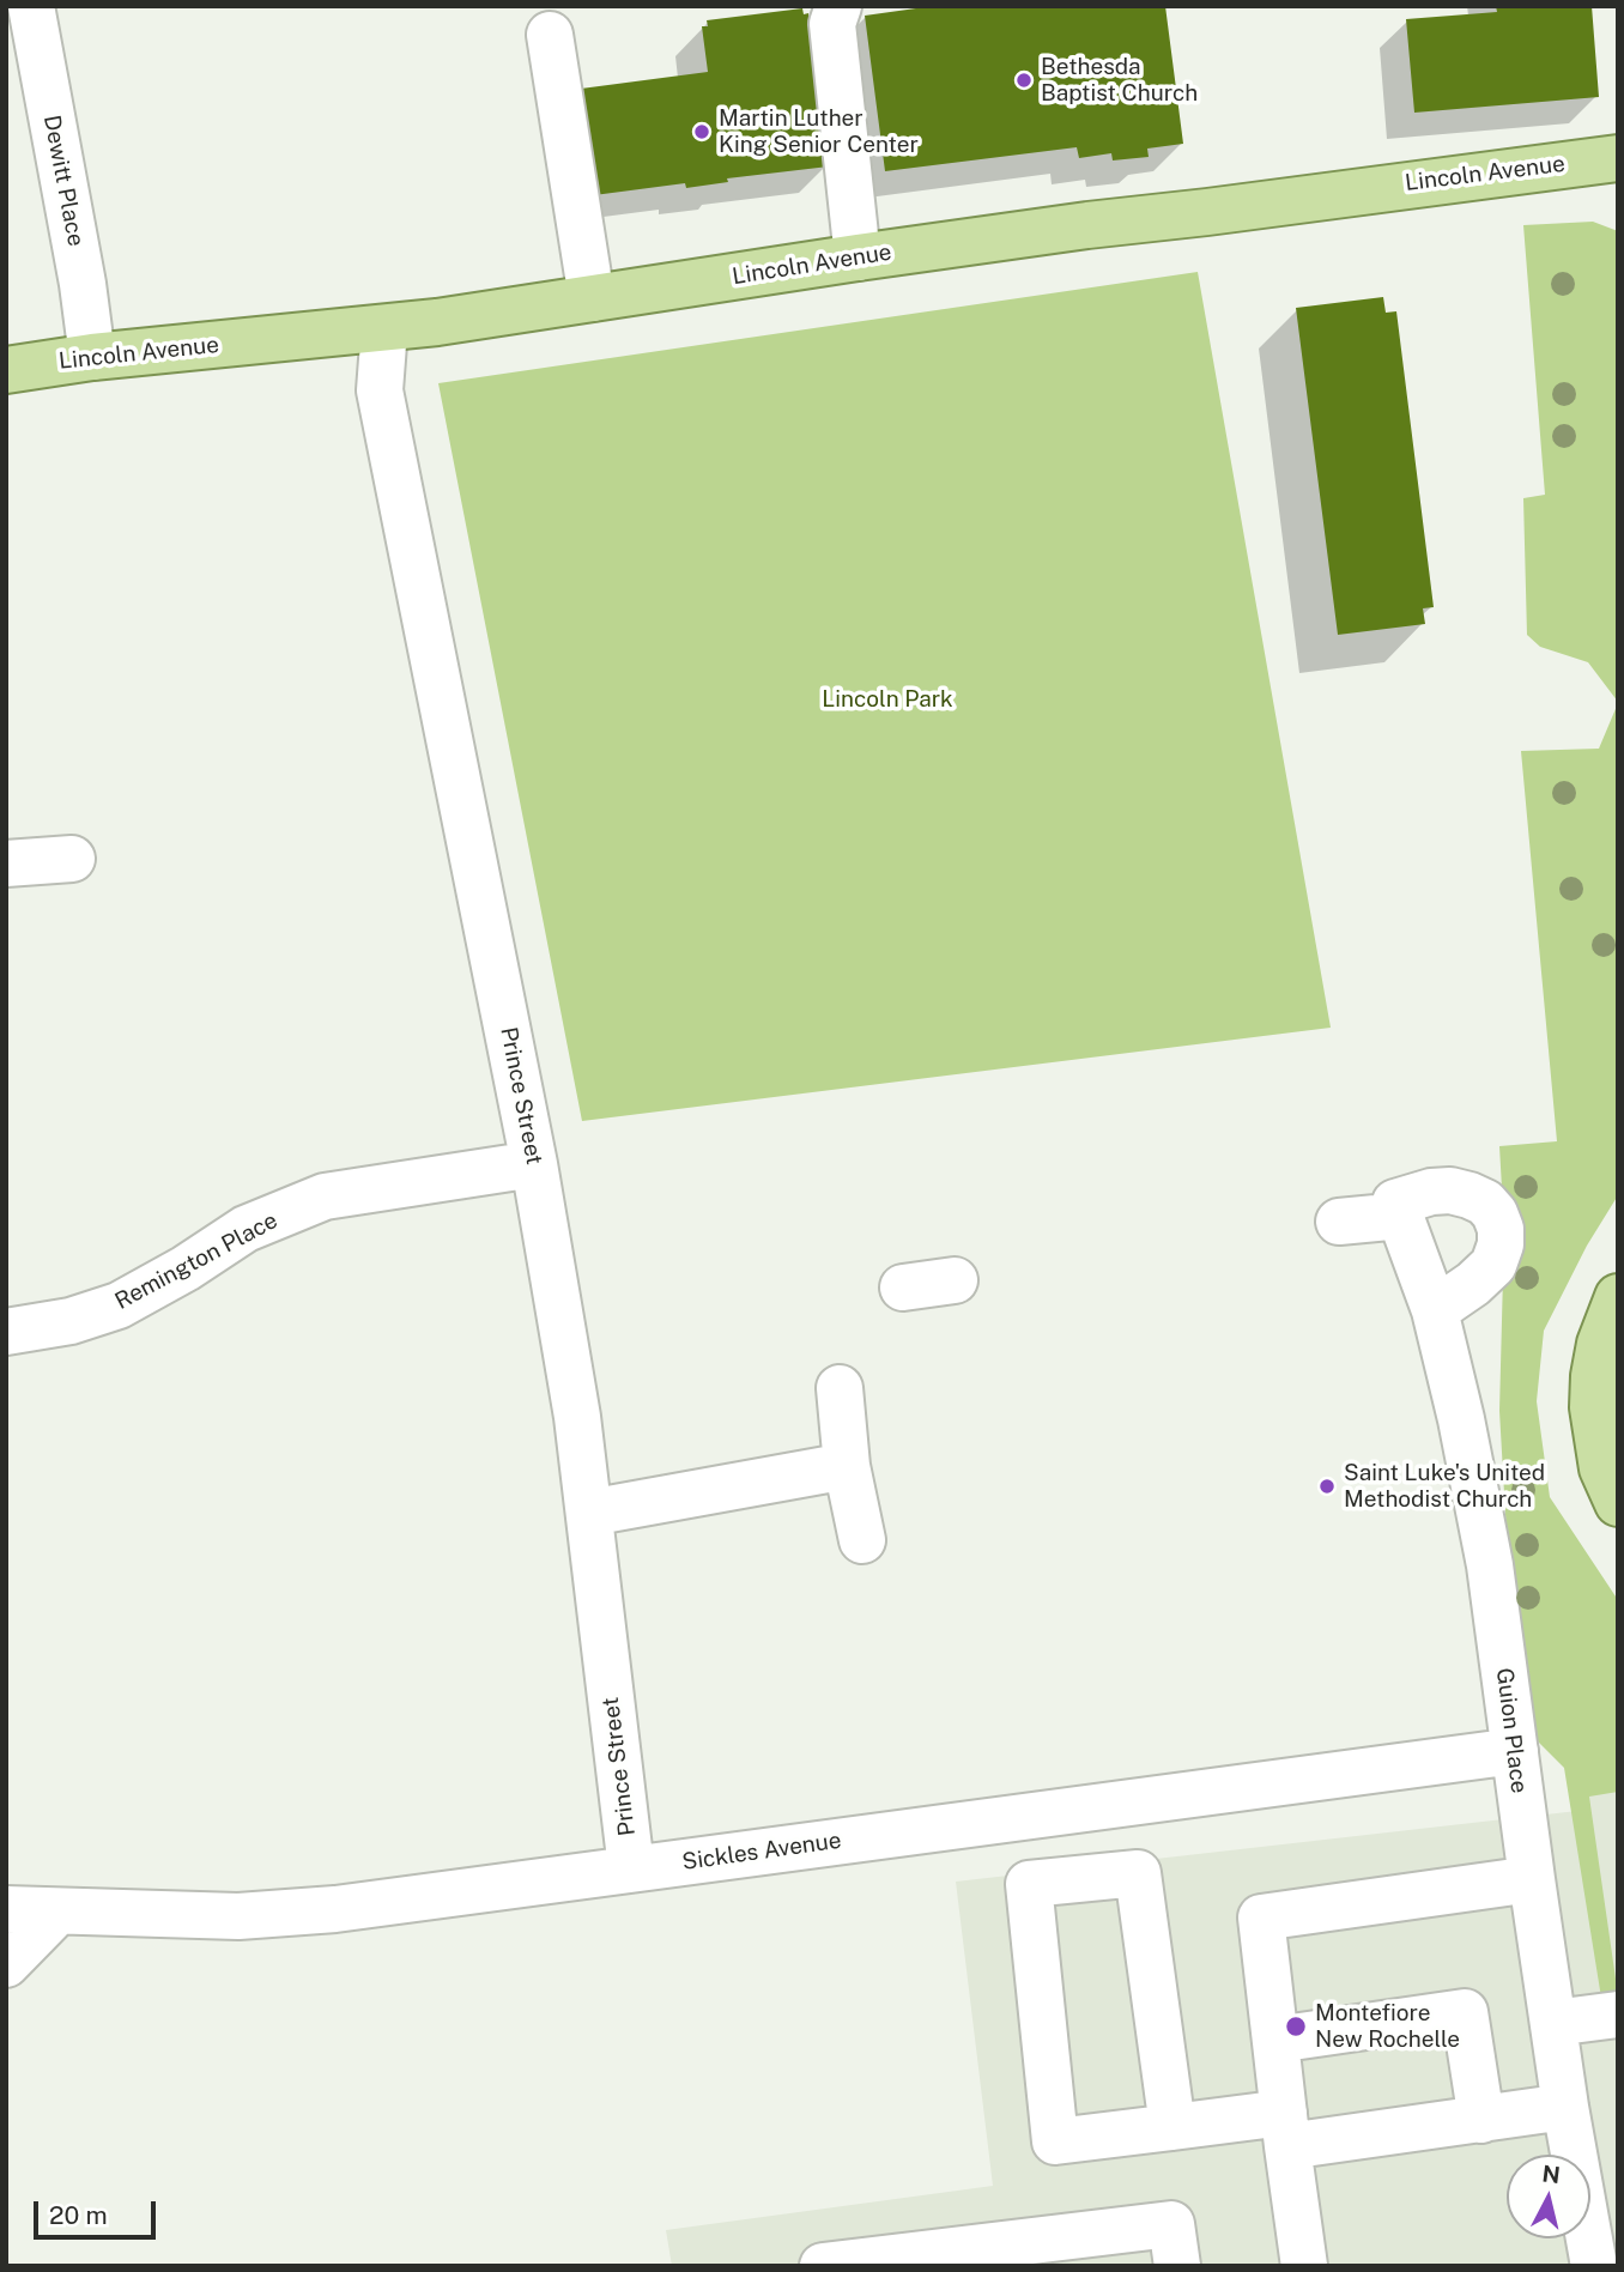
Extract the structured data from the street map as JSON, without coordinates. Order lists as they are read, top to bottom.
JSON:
{
  "streets": {
    "main road": ["Lincoln Avenue"],
    "street": [
      "Dewitt Place",
      "Prince Street",
      "Remington Place",
      "Guion Place",
      "Sickles Avenue"
    ]
  },
  "crossings": [
    ["Lincoln Avenue", "Dewitt Place"],
    ["Lincoln Avenue", "Prince Street"],
    ["Prince Street", "Remington Place"],
    ["Prince Street", "Sickles Avenue"],
    ["Guion Place", "Sickles Avenue"]
  ],
  "parks": ["Lincoln Park"],
  "places": [
    "Bethesda Baptist Church",
    "Martin Luther King Senior Center",
    "Saint Luke's United Methodist Church",
    "Montefiore New Rochelle"
  ],
  "scale_bar": "20 m",
  "north": "top"
}
